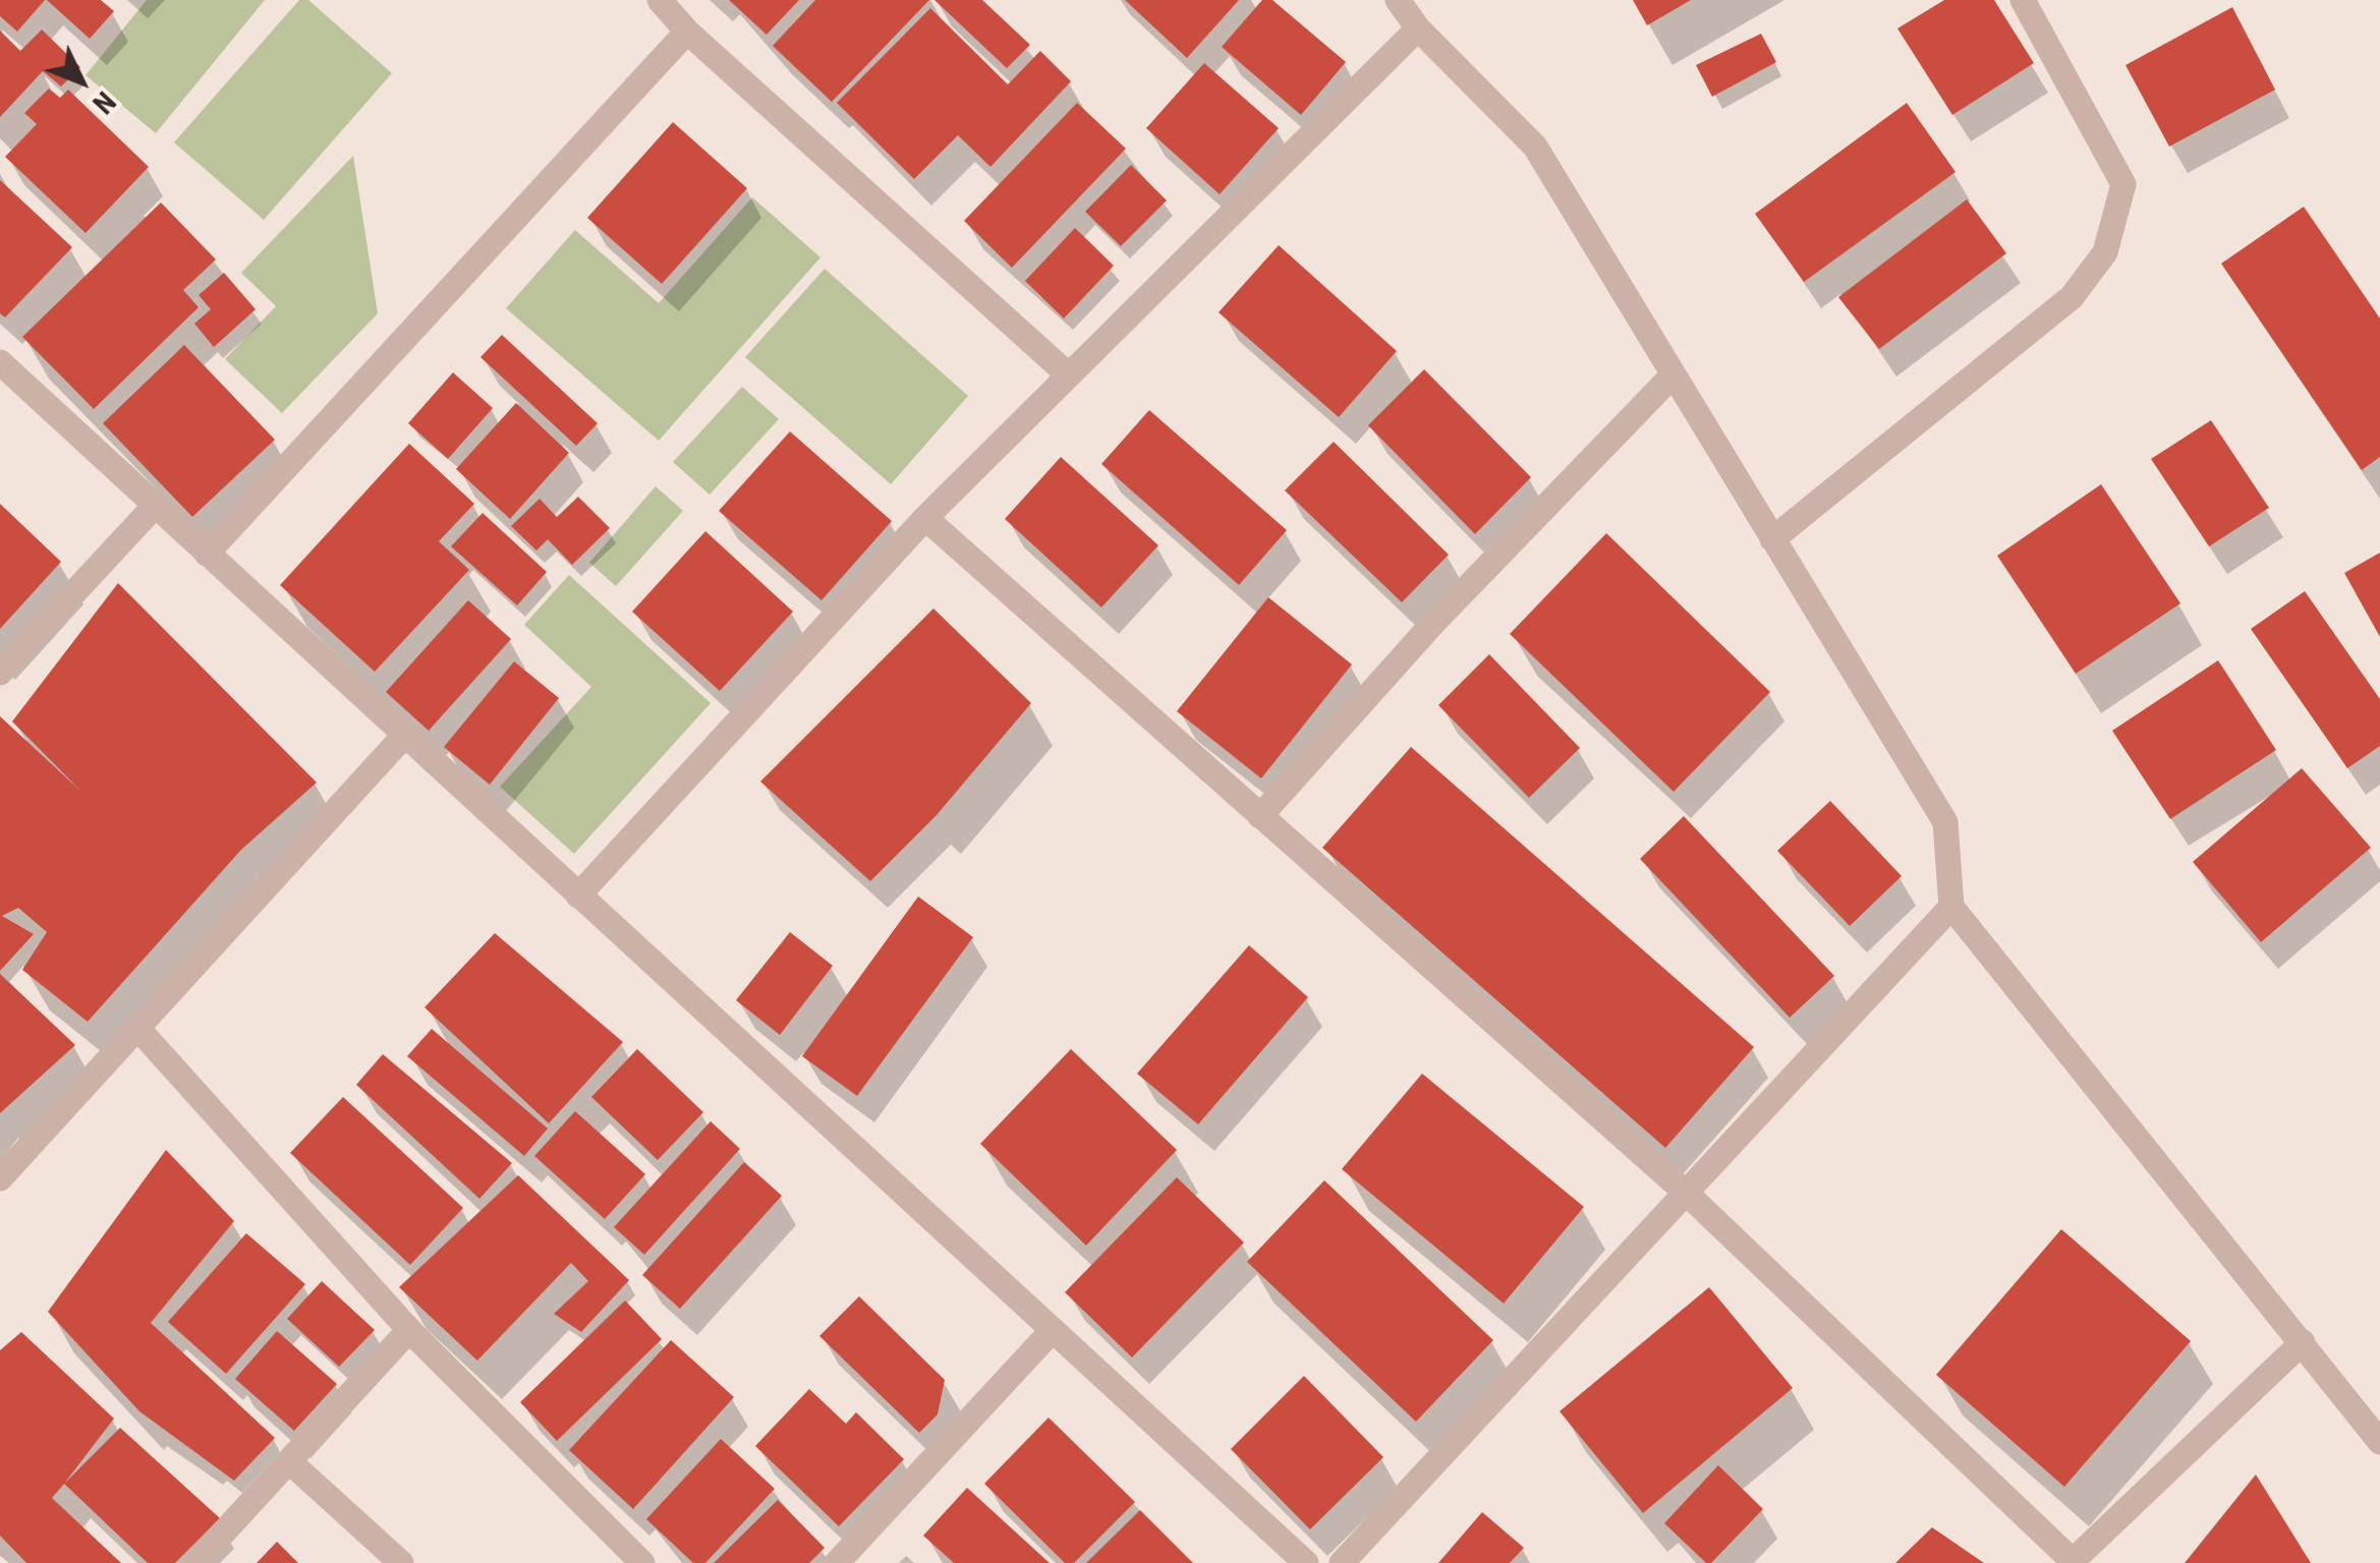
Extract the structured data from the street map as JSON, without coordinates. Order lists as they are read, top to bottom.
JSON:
{
  "north": "bottom right"
}
